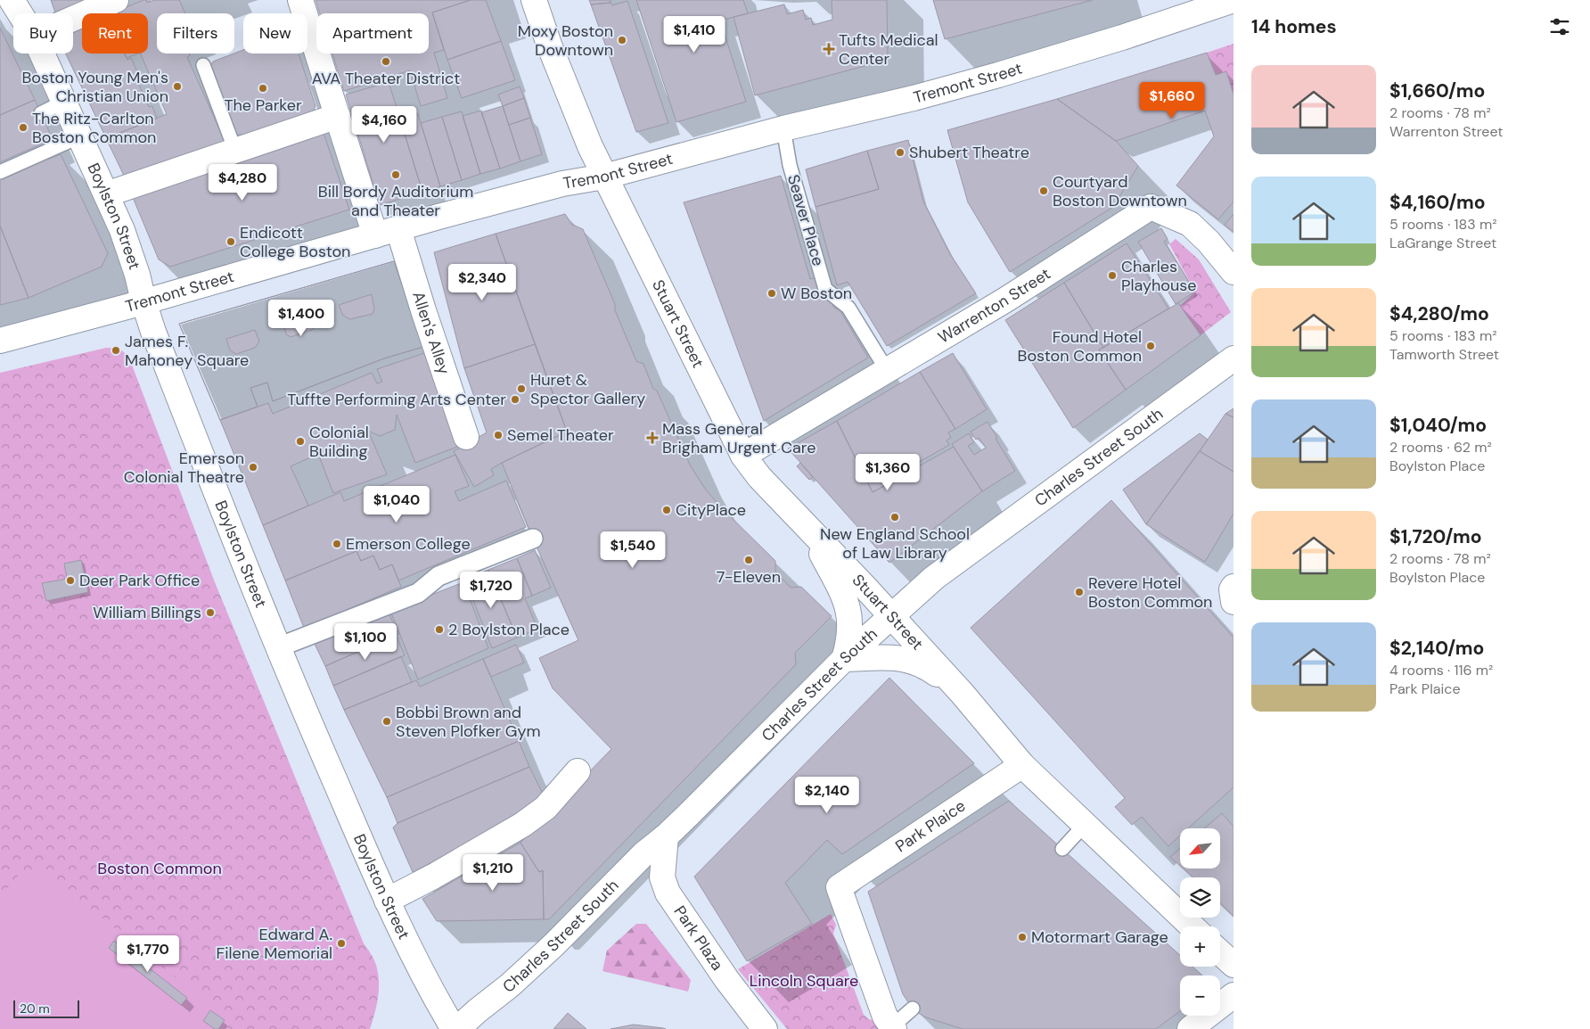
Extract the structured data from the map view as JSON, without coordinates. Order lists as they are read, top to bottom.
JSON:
{
  "streets": {
    "main road": [
      "Tremont Street",
      "Boylston Street",
      "Warrenton Street",
      "Stuart Street",
      "Allen's Alley",
      "Charles Street South",
      "Park Plaice",
      "Park Plaza"
    ],
    "lane": ["Seaver Place"]
  },
  "crossings": [
    ["Tremont Street", "Boylston Street"],
    ["Tremont Street", "Seaver Place"],
    ["Tremont Street", "Stuart Street"],
    ["Tremont Street", "Allen's Alley"],
    ["Seaver Place", "Warrenton Street"],
    ["Warrenton Street", "Stuart Street"],
    ["Stuart Street", "Charles Street South"],
    ["Stuart Street", "Park Plaice"],
    ["Charles Street South", "Park Plaza"]
  ],
  "parks": ["Boston Common", "Lincoln Square"],
  "places": {
    "other": [
      "Moxy Boston Downtown",
      "AVA Theater District",
      "Boston Young Men's Christian Union",
      "The Parker",
      "The Ritz-Carlton Boston Common",
      "Shubert Theatre",
      "Bill Bordy Auditorium and Theater",
      "Courtyard Boston Downtown",
      "Endicott College Boston",
      "Charles Playhouse",
      "W Boston",
      "Found Hotel Boston Common",
      "James F. Mahoney Square",
      "Huret & Spector Gallery",
      "Tuffte Performing Arts Center",
      "Semel Theater",
      "Colonial Building",
      "Emerson Colonial Theatre",
      "CityPlace",
      "New England School of Law Library",
      "Emerson College",
      "7-Eleven",
      "Deer Park Office",
      "Revere Hotel Boston Common",
      "William Billings",
      "2 Boylston Place",
      "Bobbi Brown and Steven Plofker Gym",
      "Motormart Garage",
      "Edward A. Filene Memorial"
    ],
    "health": ["Tufts Medical Center", "Mass General Brigham Urgent Care"]
  },
  "scale_bar": "20 m",
  "north": "bottom left",
  "page": {
    "heading": "14 homes",
    "chip": [
      "Buy",
      "Rent",
      "Filters",
      "New",
      "Apartment"
    ],
    "price": [
      "$1,410",
      "$1,660",
      "$4,160",
      "$4,280",
      "$2,340",
      "$1,400",
      "$1,360",
      "$1,040",
      "$1,540",
      "$1,720",
      "$1,100",
      "$2,140",
      "$1,210",
      "$1,770"
    ],
    "list": [
      {
        "name": "$1,660/mo",
        "note": "2 rooms · 78 m² · Warrenton Street"
      },
      {
        "name": "$4,160/mo",
        "note": "5 rooms · 183 m² · LaGrange Street"
      },
      {
        "name": "$4,280/mo",
        "note": "5 rooms · 183 m² · Tamworth Street"
      },
      {
        "name": "$1,040/mo",
        "note": "2 rooms · 62 m² · Boylston Place"
      },
      {
        "name": "$1,720/mo",
        "note": "2 rooms · 78 m² · Boylston Place"
      },
      {
        "name": "$2,140/mo",
        "note": "4 rooms · 116 m² · Park Plaice"
      }
    ],
    "map_buttons": ["+", "−"],
    "scale": "20 m"
  }
}
